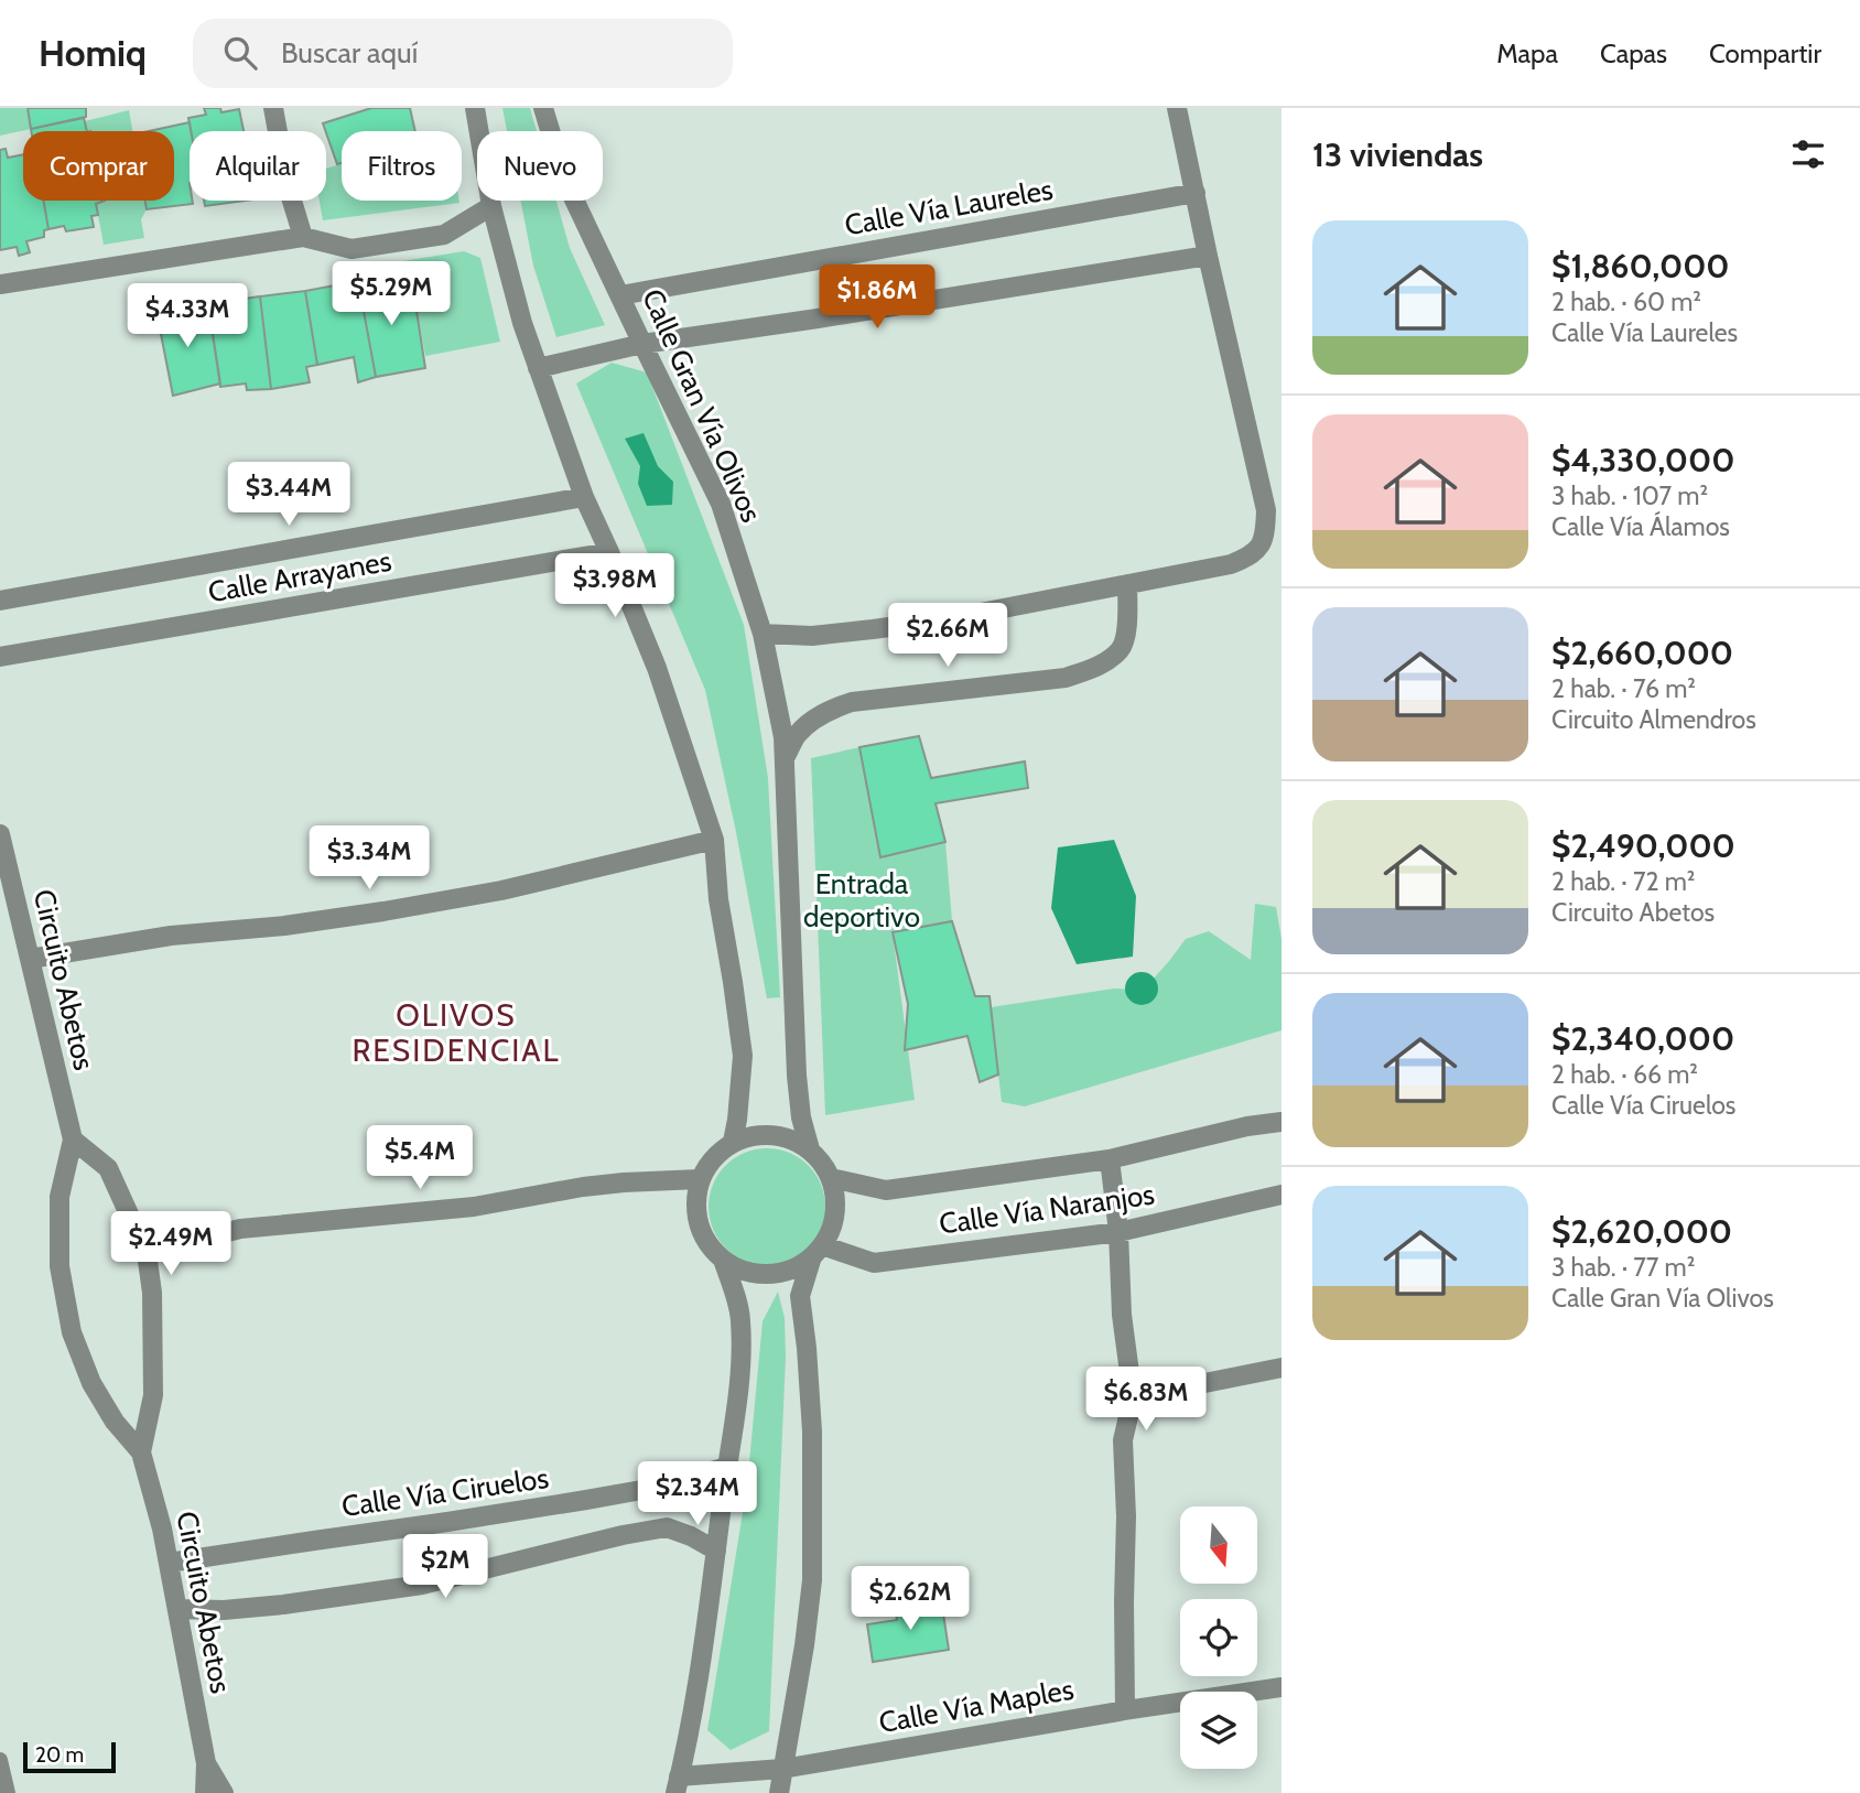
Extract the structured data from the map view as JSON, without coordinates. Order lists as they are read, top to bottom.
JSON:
{
  "streets": {
    "street": [
      "Calle Vía Laureles",
      "Calle Gran Vía Olivos",
      "Calle Arrayanes",
      "Circuito Abetos",
      "Calle Vía Naranjos",
      "Calle Vía Ciruelos",
      "Calle Vía Maples"
    ]
  },
  "crossings": [
    ["Calle Vía Laureles", "Calle Gran Vía Olivos"],
    ["Calle Gran Vía Olivos", "Calle Vía Naranjos"],
    ["Circuito Abetos", "Calle Vía Ciruelos"]
  ],
  "districts": ["OLIVOS RESIDENCIAL"],
  "parks": ["Entrada deportivo"],
  "scale_bar": "20 m",
  "north": "bottom",
  "page": {
    "header": "Homiq",
    "search": "Buscar aquí",
    "nav": ["Mapa", "Capas", "Compartir"],
    "heading": "13 viviendas",
    "chip": [
      "Comprar",
      "Alquilar",
      "Filtros",
      "Nuevo"
    ],
    "list": [
      {
        "name": "$1,860,000",
        "note": "2 hab. · 60 m² · Calle Vía Laureles"
      },
      {
        "name": "$4,330,000",
        "note": "3 hab. · 107 m² · Calle Vía Álamos"
      },
      {
        "name": "$2,660,000",
        "note": "2 hab. · 76 m² · Circuito Almendros"
      },
      {
        "name": "$2,490,000",
        "note": "2 hab. · 72 m² · Circuito Abetos"
      },
      {
        "name": "$2,340,000",
        "note": "2 hab. · 66 m² · Calle Vía Ciruelos"
      },
      {
        "name": "$2,620,000",
        "note": "3 hab. · 77 m² · Calle Gran Vía Olivos"
      }
    ],
    "price": [
      "$5.29M",
      "$1.86M",
      "$4.33M",
      "$3.44M",
      "$3.98M",
      "$2.66M",
      "$3.34M",
      "$5.4M",
      "$2.49M",
      "$6.83M",
      "$2.34M",
      "$2M",
      "$2.62M"
    ],
    "scale": "20 m"
  }
}
